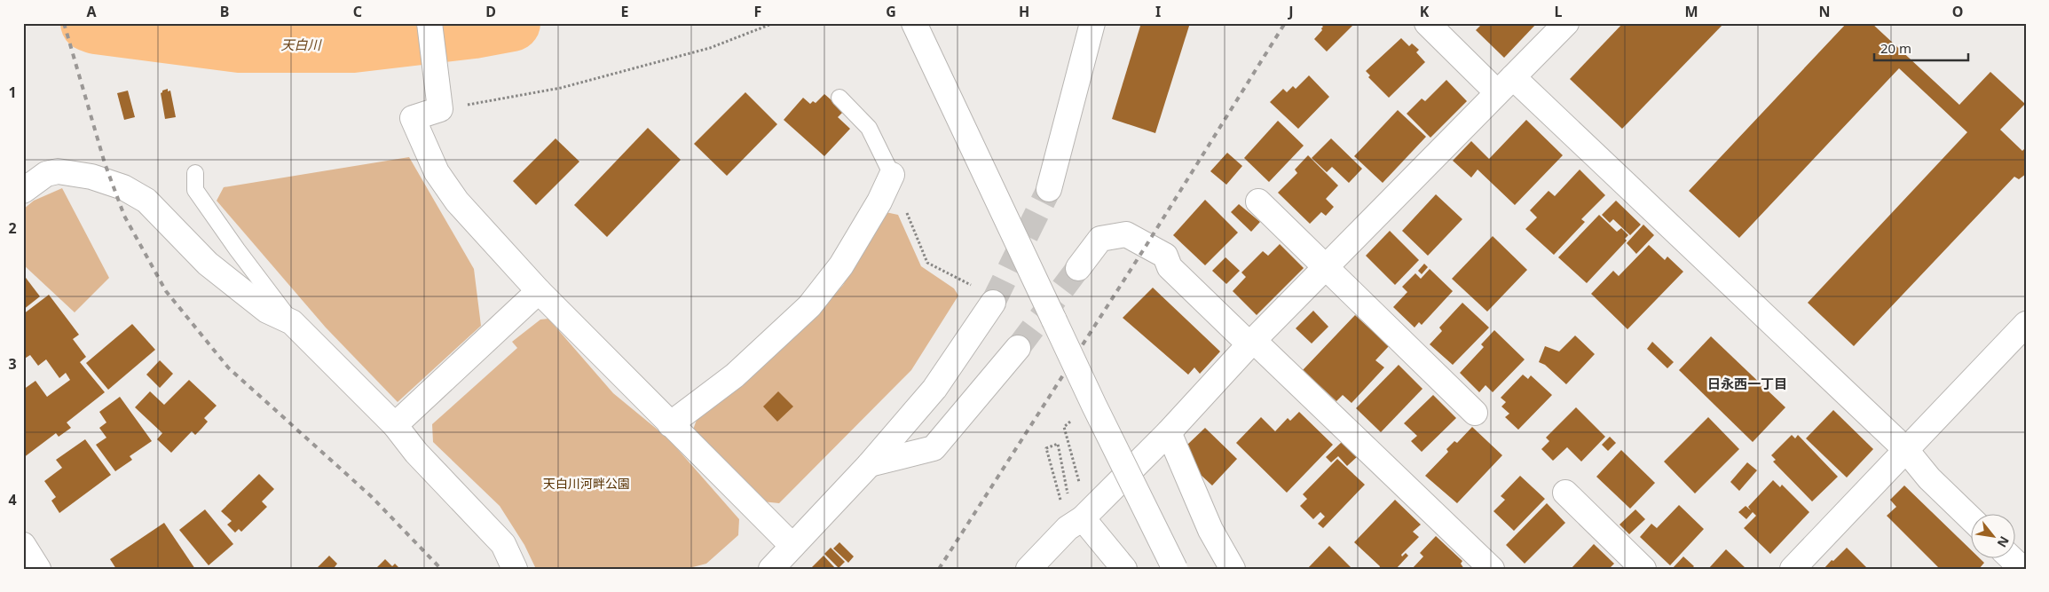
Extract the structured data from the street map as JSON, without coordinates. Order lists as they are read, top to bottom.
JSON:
{
  "districts": ["日永西一丁目"],
  "water": ["天白川"],
  "parks": ["天白川河畔公園"],
  "scale_bar": "20 m",
  "north": "bottom right",
  "grid": {
    "columns": [
      "A",
      "B",
      "C",
      "D",
      "E",
      "F",
      "G",
      "H",
      "I",
      "J",
      "K",
      "L",
      "M",
      "N",
      "O"
    ],
    "rows": [
      "1",
      "2",
      "3",
      "4"
    ]
  }
}
